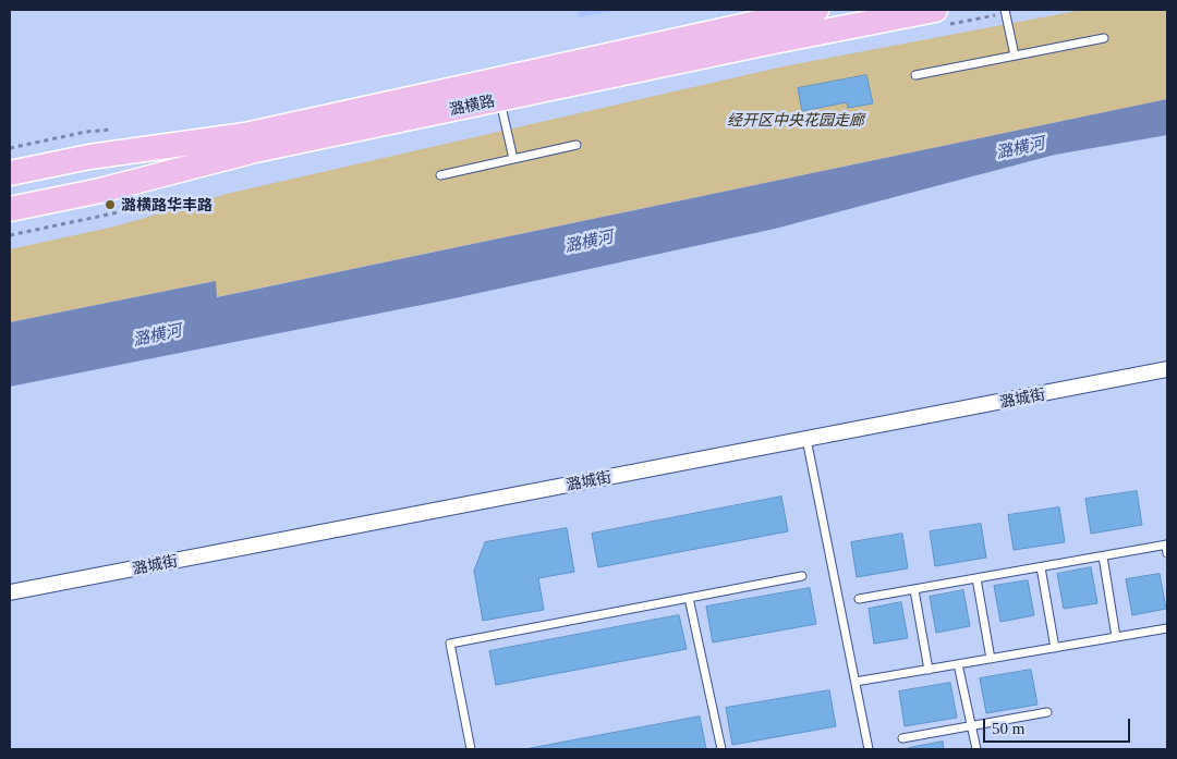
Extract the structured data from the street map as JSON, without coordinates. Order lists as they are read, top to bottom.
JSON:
{
  "streets": {
    "main road": ["潞横路"],
    "street": ["潞城街"]
  },
  "water": ["潞横河"],
  "parks": ["经开区中央花园走廊"],
  "places": ["潞横路华丰路"],
  "scale_bar": "50 m"
}
